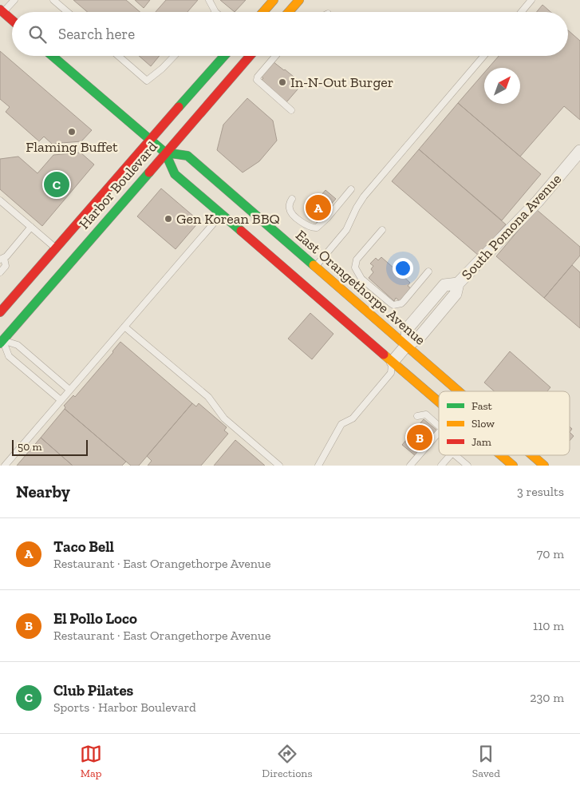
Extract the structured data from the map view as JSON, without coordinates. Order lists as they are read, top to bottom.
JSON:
{
  "streets": {
    "main road": ["Harbor Boulevard", "East Orangethorpe Avenue"],
    "street": ["South Pomona Avenue"]
  },
  "crossings": [
    ["Harbor Boulevard", "East Orangethorpe Avenue"],
    ["South Pomona Avenue", "East Orangethorpe Avenue"]
  ],
  "places": ["In-N-Out Burger", "Flaming Buffet", "Gen Korean BBQ"],
  "legend": ["Fast", "Slow", "Jam"],
  "scale_bar": "50 m",
  "north": "top right",
  "page": {
    "search": "Search here",
    "pins": ["C", "A", "B"],
    "scale": "50 m",
    "heading": ["Nearby", "3 results"],
    "list": [
      {
        "mark": "A",
        "name": "Taco Bell",
        "note": "Restaurant · East Orangethorpe Avenue",
        "value": "70 m"
      },
      {
        "mark": "B",
        "name": "El Pollo Loco",
        "note": "Restaurant · East Orangethorpe Avenue",
        "value": "110 m"
      },
      {
        "mark": "C",
        "name": "Club Pilates",
        "note": "Sports · Harbor Boulevard",
        "value": "230 m"
      }
    ],
    "nav": ["Map", "Directions", "Saved"]
  }
}
